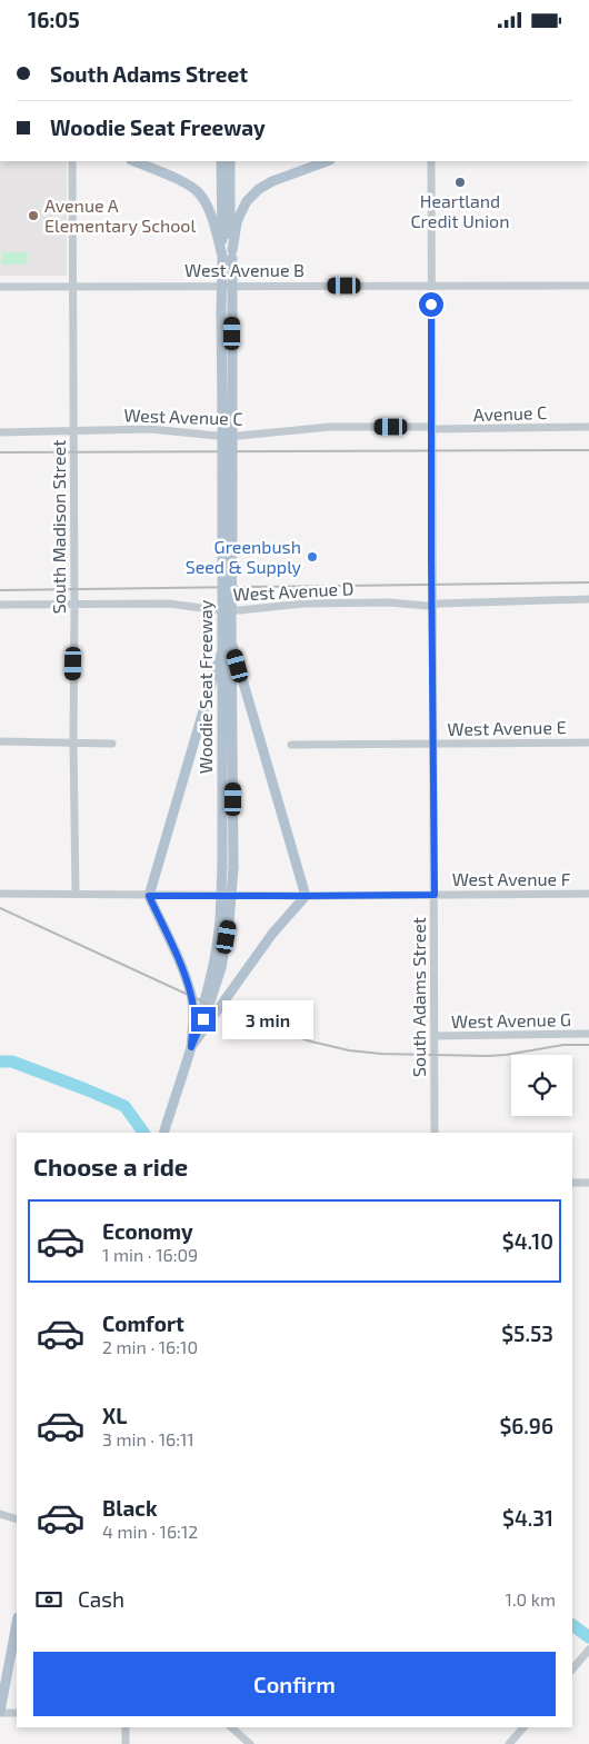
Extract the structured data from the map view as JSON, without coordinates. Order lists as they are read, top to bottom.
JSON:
{
  "streets": {
    "main road": ["Woodie Seat Freeway"],
    "street": [
      "West Avenue B",
      "Avenue C",
      "West Avenue C",
      "South Madison Street",
      "West Avenue D",
      "West Avenue E",
      "West Avenue F",
      "South Adams Street",
      "West Avenue G"
    ]
  },
  "crossings": [
    ["West Avenue B", "South Madison Street"],
    ["West Avenue B", "South Adams Street"],
    ["Avenue C", "West Avenue C"],
    ["Avenue C", "South Adams Street"],
    ["West Avenue C", "South Madison Street"],
    ["West Avenue C", "South Adams Street"],
    ["South Madison Street", "West Avenue D"],
    ["South Madison Street", "West Avenue F"],
    ["West Avenue D", "South Adams Street"],
    ["West Avenue E", "South Adams Street"],
    ["West Avenue F", "South Adams Street"],
    ["South Adams Street", "West Avenue G"]
  ],
  "places": ["Heartland Credit Union", "Avenue A Elementary School", "Greenbush Seed & Supply"],
  "page": {
    "status": "16:05",
    "banner": ["South Adams Street", "Woodie Seat Freeway"],
    "bubble": "3 min",
    "heading": "Choose a ride",
    "list": [
      {
        "name": "Economy",
        "note": "1 min · 16:09",
        "value": "$4.10"
      },
      {
        "name": "Comfort",
        "note": "2 min · 16:10",
        "value": "$5.53"
      },
      {
        "name": "XL",
        "note": "3 min · 16:11",
        "value": "$6.96"
      },
      {
        "name": "Black",
        "note": "4 min · 16:12",
        "value": "$4.31"
      }
    ],
    "pay": ["Cash", "1.0 km"],
    "buttons": "Confirm"
  }
}
